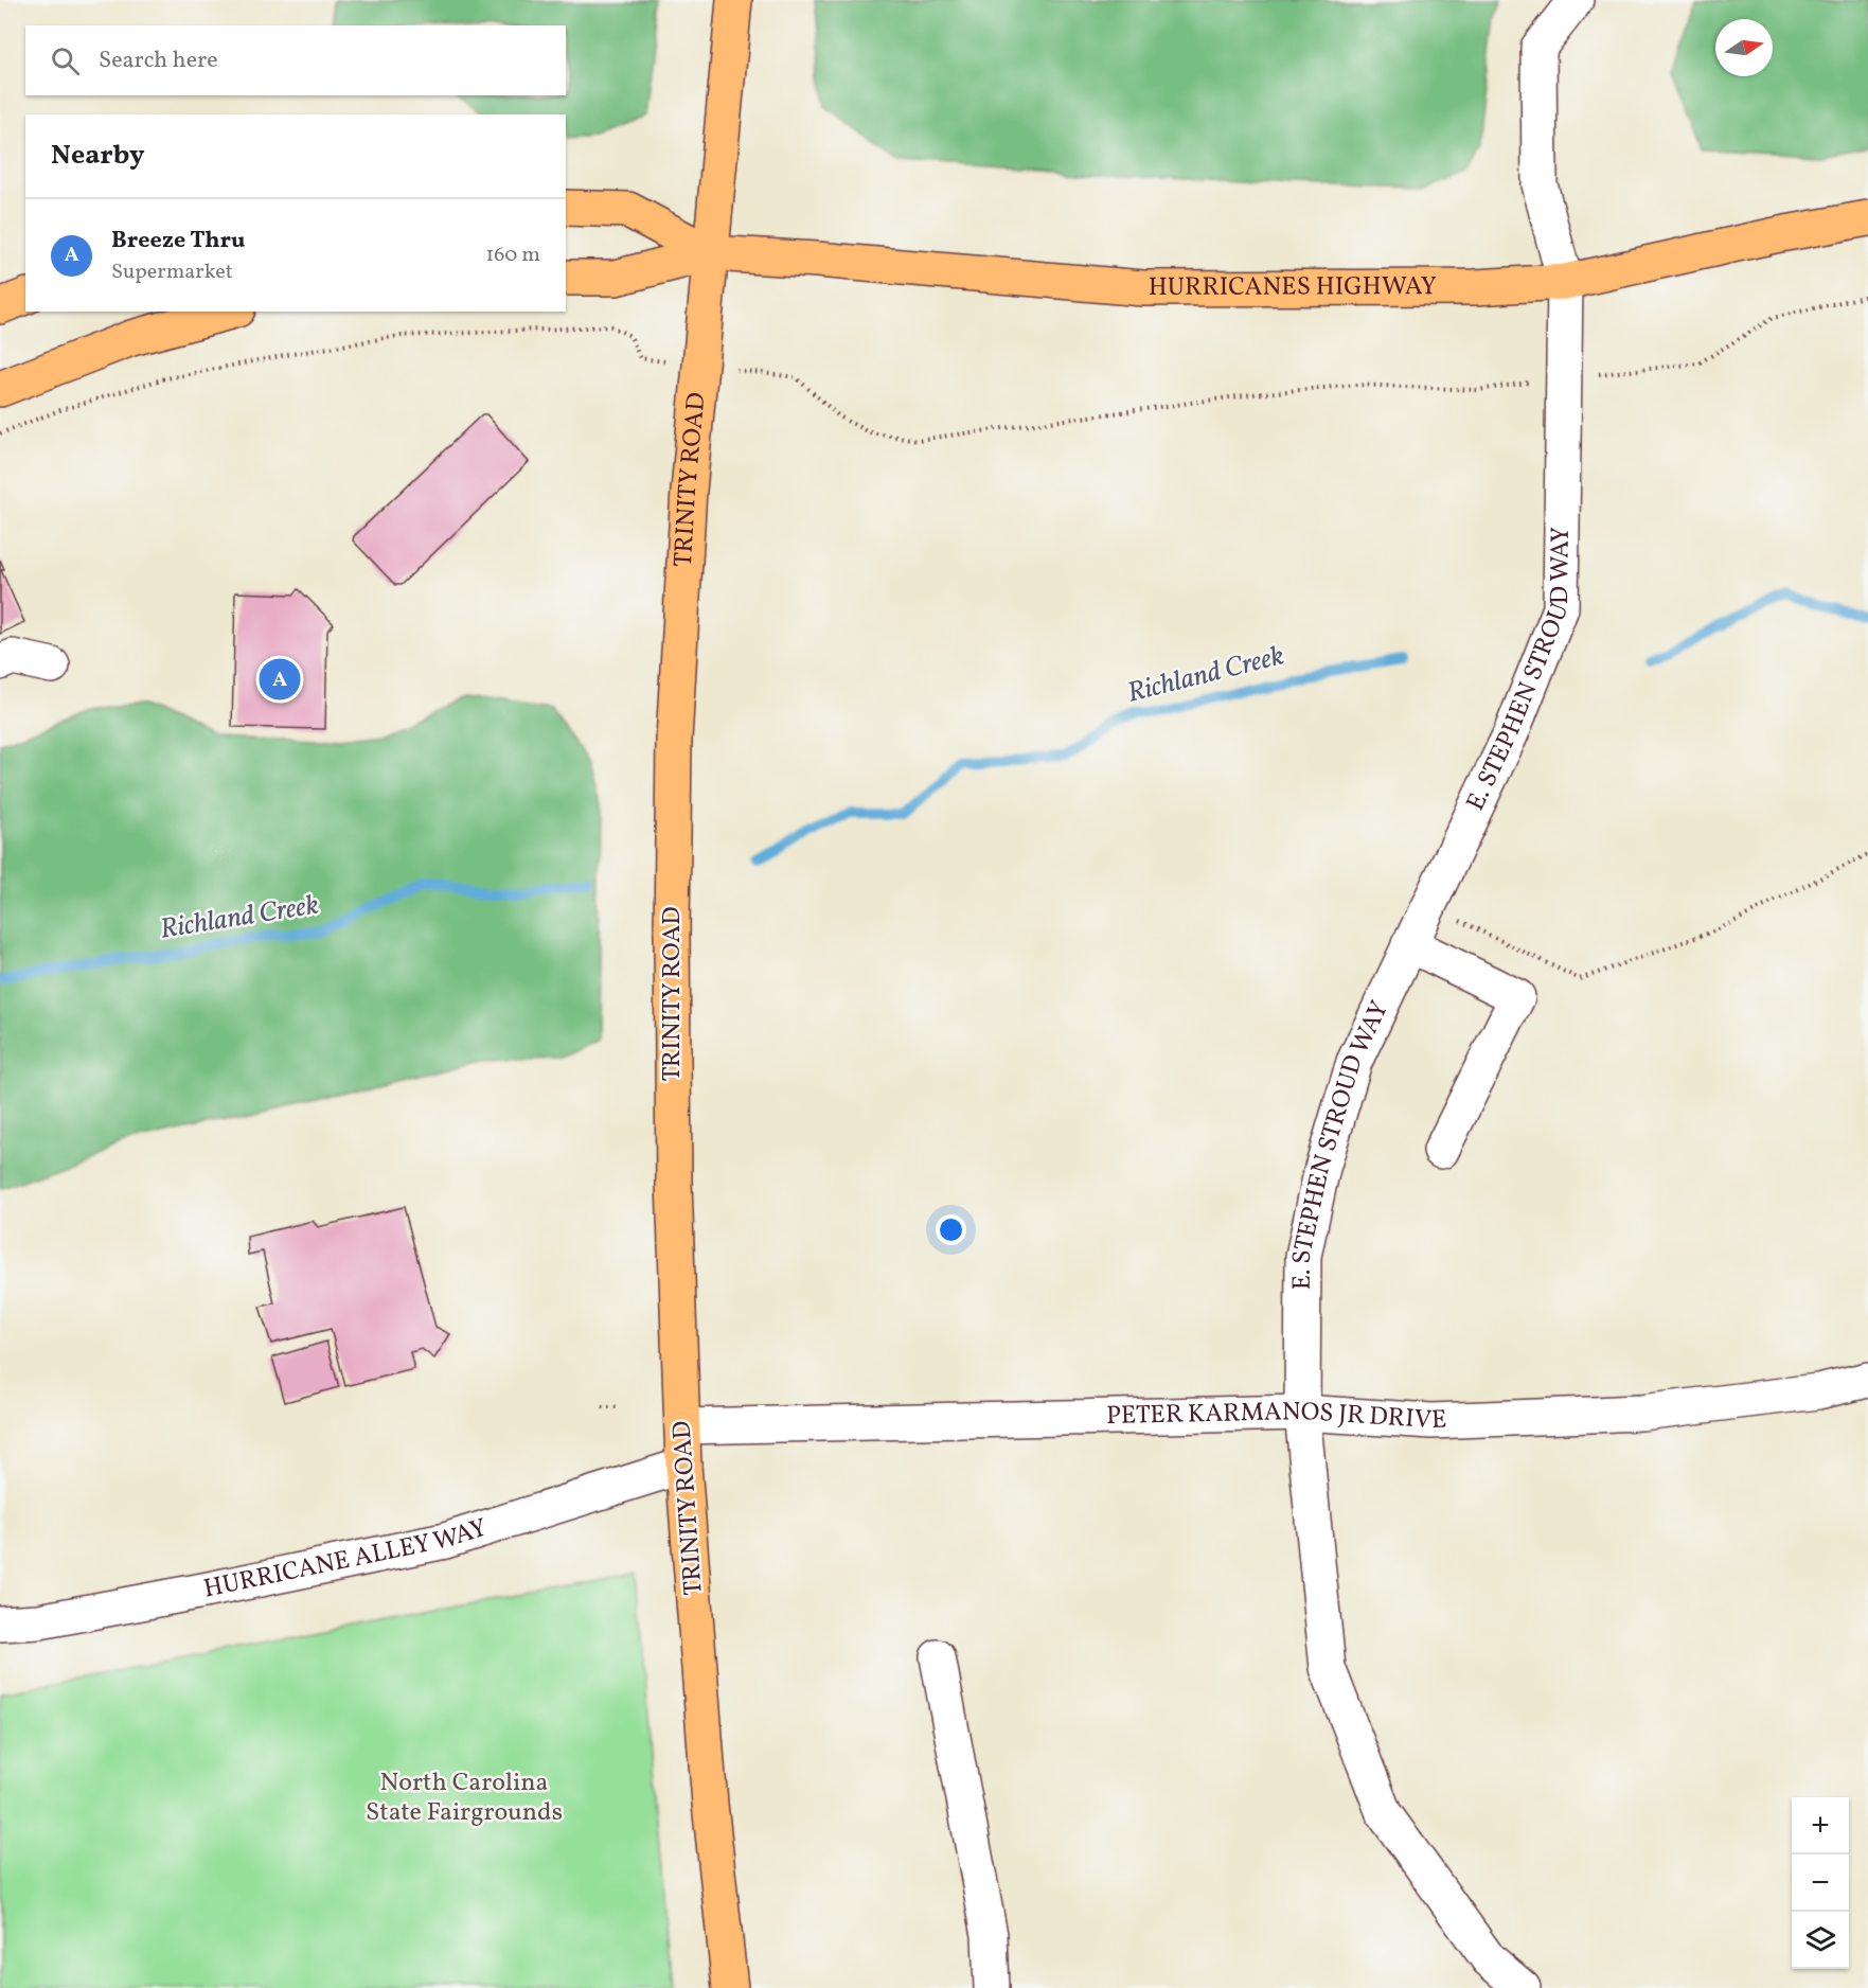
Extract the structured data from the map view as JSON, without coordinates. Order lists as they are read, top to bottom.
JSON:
{
  "streets": {
    "main road": ["HURRICANES HIGHWAY", "TRINITY ROAD"],
    "street": ["E. STEPHEN STROUD WAY", "PETER KARMANOS JR DRIVE", "HURRICANE ALLEY WAY"]
  },
  "crossings": [
    ["HURRICANES HIGHWAY", "TRINITY ROAD"],
    ["HURRICANES HIGHWAY", "E. STEPHEN STROUD WAY"],
    ["TRINITY ROAD", "PETER KARMANOS JR DRIVE"],
    ["TRINITY ROAD", "HURRICANE ALLEY WAY"],
    ["E. STEPHEN STROUD WAY", "PETER KARMANOS JR DRIVE"]
  ],
  "water": ["Richland Creek"],
  "parks": ["North Carolina State Fairgrounds"],
  "north": "right",
  "page": {
    "search": "Search here",
    "heading": "Nearby",
    "list": [
      {
        "mark": "A",
        "name": "Breeze Thru",
        "note": "Supermarket",
        "value": "160 m"
      }
    ],
    "pins": "A",
    "map_buttons": ["+", "−"]
  }
}
